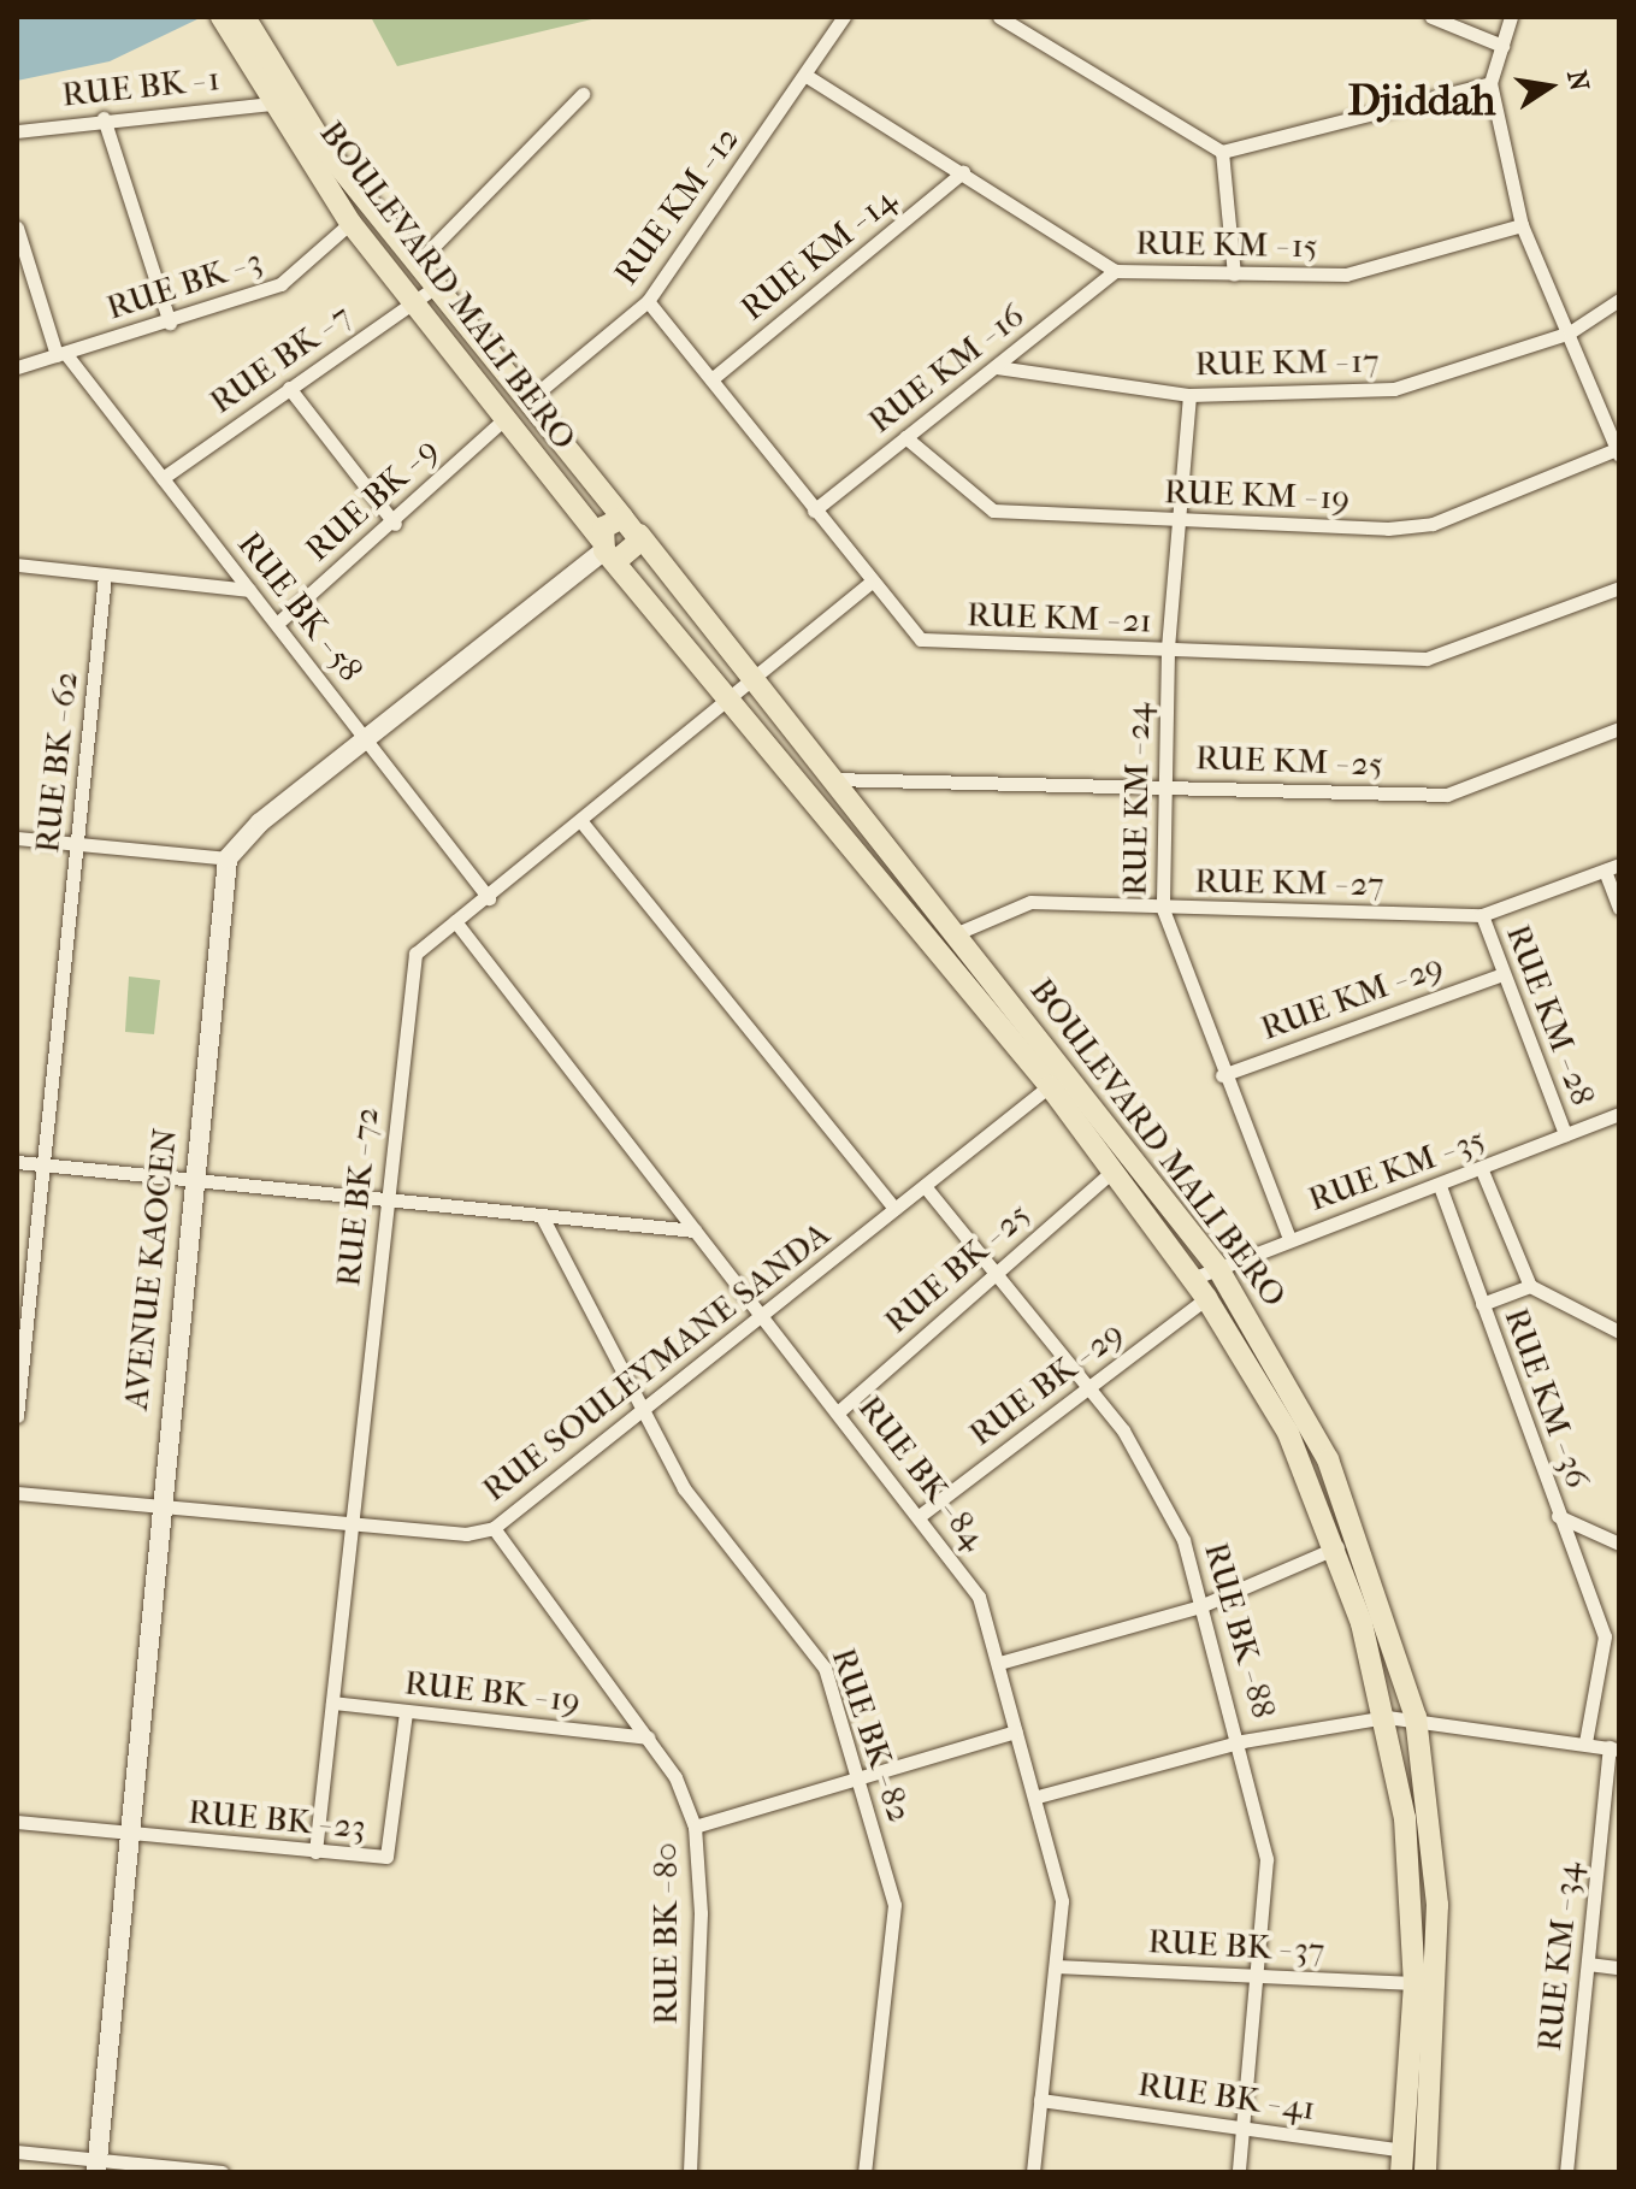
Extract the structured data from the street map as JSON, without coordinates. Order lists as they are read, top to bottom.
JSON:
{
  "streets": {
    "main road": ["BOULEVARD MALI BERO"],
    "street": [
      "RUE BK - 1",
      "RUE KM - 12",
      "RUE KM - 15",
      "RUE KM - 14",
      "RUE BK - 3",
      "RUE BK - 7",
      "RUE KM - 17",
      "RUE KM - 16",
      "RUE KM - 19",
      "RUE BK - 9",
      "RUE BK - 58",
      "RUE KM - 21",
      "RUE KM - 25",
      "RUE BK - 62",
      "RUE KM - 24",
      "RUE KM - 27",
      "RUE KM - 29",
      "RUE KM - 28",
      "RUE KM - 35",
      "RUE BK - 72",
      "RUE BK - 25",
      "AVENUE KAOCEN",
      "RUE SOULEYMANE SANDA",
      "RUE BK - 29",
      "RUE KM - 36",
      "RUE BK - 84",
      "RUE BK - 88",
      "RUE BK - 19",
      "RUE BK - 82",
      "RUE BK - 23",
      "RUE BK - 80",
      "RUE BK - 37",
      "RUE KM - 34",
      "RUE BK - 41"
    ]
  },
  "crossings": [
    ["RUE BK - 1", "BOULEVARD MALI BERO"],
    ["RUE KM - 12", "RUE KM - 15"],
    ["RUE KM - 12", "BOULEVARD MALI BERO"],
    ["RUE KM - 12", "RUE KM - 21"],
    ["RUE KM - 15", "RUE KM - 14"],
    ["RUE KM - 15", "RUE KM - 16"],
    ["RUE KM - 14", "RUE KM - 21"],
    ["RUE BK - 3", "BOULEVARD MALI BERO"],
    ["RUE BK - 3", "RUE BK - 58"],
    ["BOULEVARD MALI BERO", "RUE BK - 7"],
    ["BOULEVARD MALI BERO", "RUE BK - 9"],
    ["BOULEVARD MALI BERO", "RUE KM - 25"],
    ["BOULEVARD MALI BERO", "RUE KM - 27"],
    ["BOULEVARD MALI BERO", "RUE KM - 35"],
    ["BOULEVARD MALI BERO", "RUE BK - 72"],
    ["BOULEVARD MALI BERO", "RUE BK - 25"],
    ["BOULEVARD MALI BERO", "RUE SOULEYMANE SANDA"],
    ["BOULEVARD MALI BERO", "RUE BK - 29"],
    ["BOULEVARD MALI BERO", "RUE BK - 37"],
    ["BOULEVARD MALI BERO", "RUE BK - 41"],
    ["RUE BK - 7", "RUE BK - 58"],
    ["RUE KM - 17", "RUE KM - 16"],
    ["RUE KM - 17", "RUE KM - 24"],
    ["RUE KM - 16", "RUE KM - 19"],
    ["RUE KM - 16", "RUE KM - 21"],
    ["RUE KM - 19", "RUE KM - 24"],
    ["RUE BK - 9", "RUE BK - 58"],
    ["RUE BK - 58", "RUE BK - 72"],
    ["RUE KM - 21", "RUE KM - 24"],
    ["RUE KM - 21", "RUE BK - 72"],
    ["RUE KM - 25", "RUE KM - 24"],
    ["RUE KM - 24", "RUE KM - 27"],
    ["RUE KM - 24", "RUE KM - 29"],
    ["RUE KM - 24", "RUE KM - 35"],
    ["RUE KM - 27", "RUE KM - 28"],
    ["RUE KM - 29", "RUE KM - 28"],
    ["RUE KM - 28", "RUE KM - 35"],
    ["RUE KM - 35", "RUE KM - 36"],
    ["RUE BK - 72", "RUE SOULEYMANE SANDA"],
    ["RUE BK - 72", "RUE BK - 84"],
    ["RUE BK - 72", "RUE BK - 19"],
    ["RUE BK - 72", "RUE BK - 23"],
    ["RUE BK - 25", "RUE BK - 84"],
    ["RUE BK - 25", "RUE BK - 88"],
    ["AVENUE KAOCEN", "RUE SOULEYMANE SANDA"],
    ["AVENUE KAOCEN", "RUE BK - 23"],
    ["RUE SOULEYMANE SANDA", "RUE BK - 84"],
    ["RUE SOULEYMANE SANDA", "RUE BK - 88"],
    ["RUE SOULEYMANE SANDA", "RUE BK - 82"],
    ["RUE SOULEYMANE SANDA", "RUE BK - 80"],
    ["RUE BK - 29", "RUE BK - 84"],
    ["RUE BK - 29", "RUE BK - 88"],
    ["RUE BK - 84", "RUE BK - 37"],
    ["RUE BK - 84", "RUE BK - 41"],
    ["RUE BK - 88", "RUE BK - 37"],
    ["RUE BK - 88", "RUE BK - 41"],
    ["RUE BK - 19", "RUE BK - 23"],
    ["RUE BK - 19", "RUE BK - 80"]
  ],
  "districts": ["Djiddah"],
  "north": "right"
}
